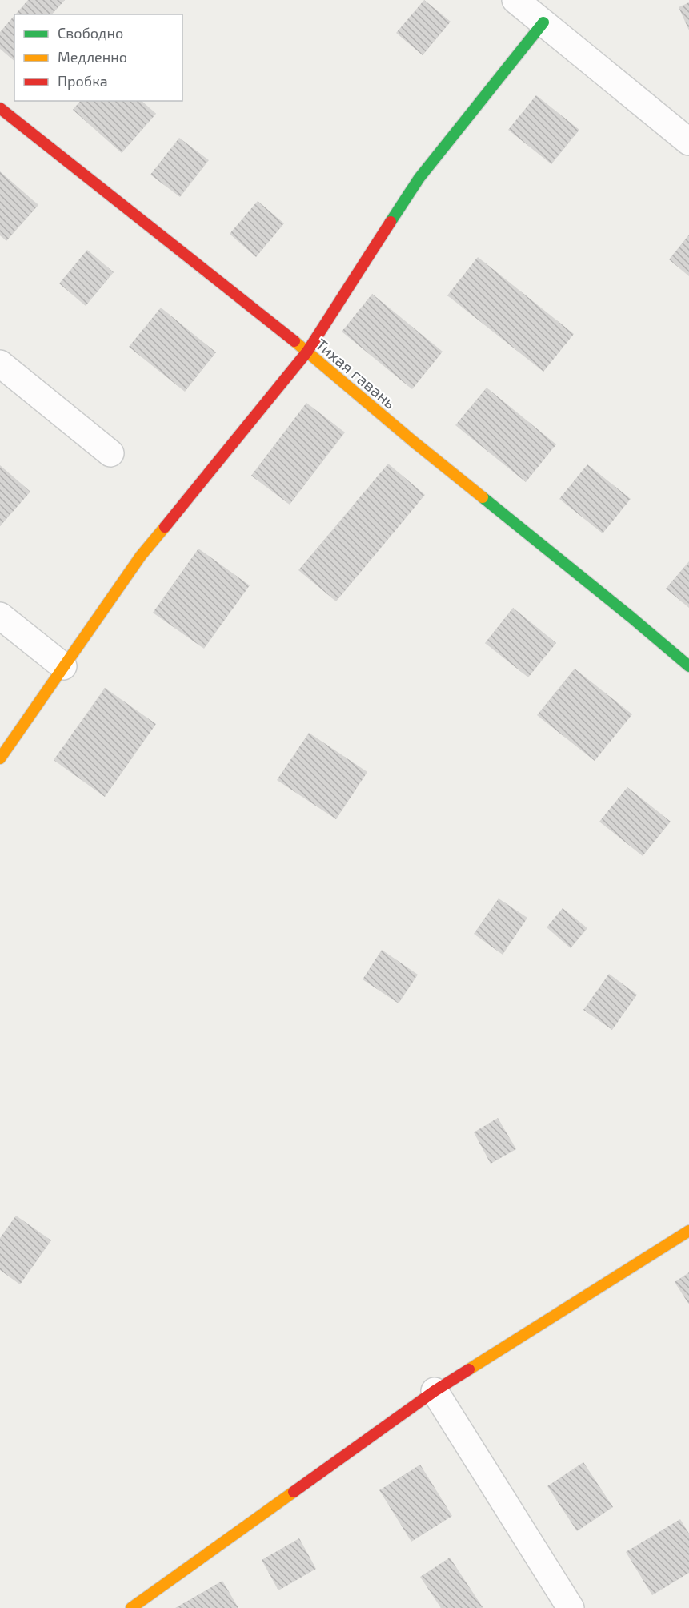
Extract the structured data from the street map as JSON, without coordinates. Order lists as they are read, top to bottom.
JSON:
{
  "streets": {
    "street": ["Тихая гавань"]
  },
  "legend": ["Свободно", "Медленно", "Пробка"]
}
